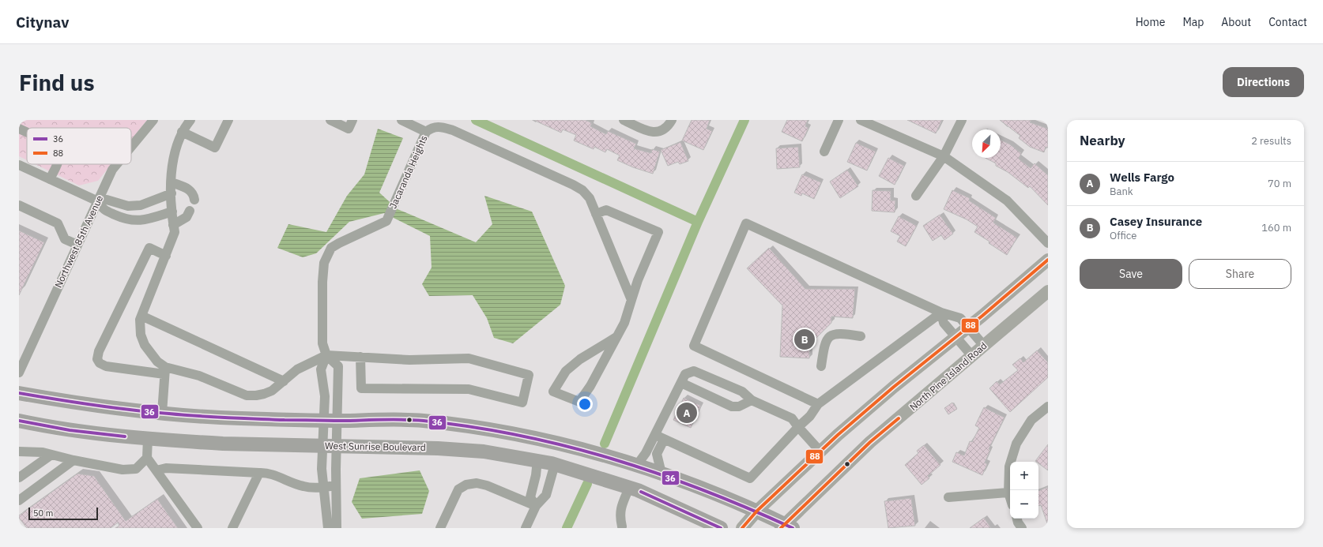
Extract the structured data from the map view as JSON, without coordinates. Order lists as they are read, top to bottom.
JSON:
{
  "streets": {
    "highway": ["West Sunrise Boulevard"],
    "main road": ["North Pine Island Road"],
    "street": ["Jacaranda Heights", "Northwest 85th Avenue"]
  },
  "lines": ["transit line 88", "transit line 36"],
  "legend": ["36", "88"],
  "scale_bar": "50 m",
  "north": "bottom left",
  "page": {
    "header": "Citynav",
    "nav": [
      "Home",
      "Map",
      "About",
      "Contact"
    ],
    "buttons": [
      "Directions",
      ["Save", "Share"]
    ],
    "title": "Find us",
    "heading": ["Nearby", "2 results"],
    "list": [
      {
        "mark": "A",
        "name": "Wells Fargo",
        "note": "Bank",
        "value": "70 m"
      },
      {
        "mark": "B",
        "name": "Casey Insurance",
        "note": "Office",
        "value": "160 m"
      }
    ],
    "pins": ["B", "A"],
    "map_buttons": ["+", "−"],
    "scale": "50 m"
  }
}
